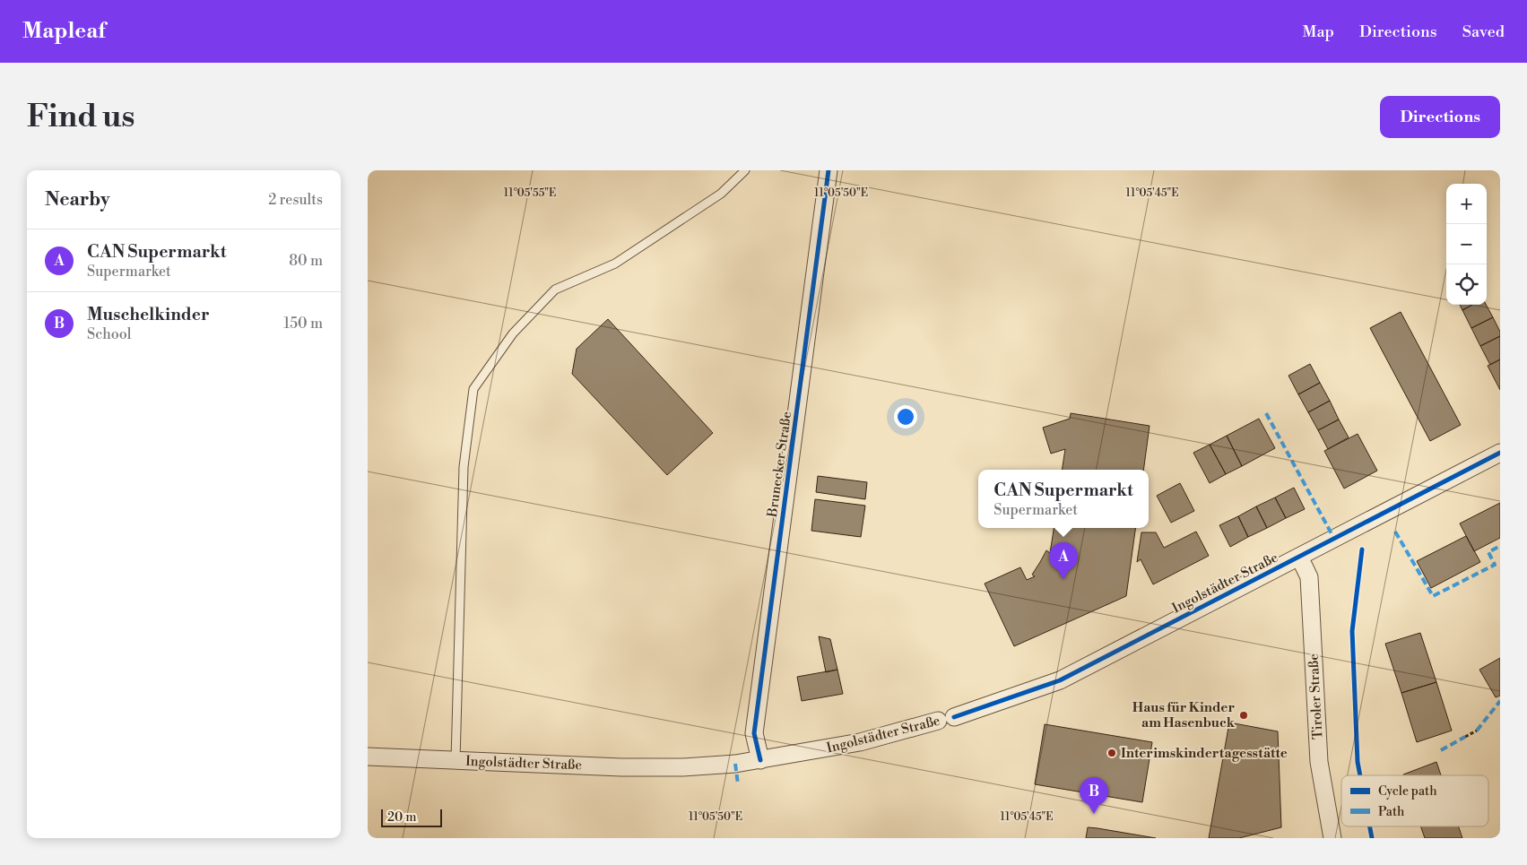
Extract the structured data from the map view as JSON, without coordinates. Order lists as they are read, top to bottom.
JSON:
{
  "streets": {
    "street": ["Brunecker Straße", "Ingolstädter Straße", "Tiroler Straße"]
  },
  "crossings": [
    ["Brunecker Straße", "Ingolstädter Straße"],
    ["Ingolstädter Straße", "Tiroler Straße"]
  ],
  "places": ["Haus für Kinder am Hasenbuck", "Interimskindertagesstätte"],
  "legend": ["Cycle path", "Path"],
  "scale_bar": "20 m",
  "page": {
    "header": "Mapleaf",
    "nav": ["Map", "Directions", "Saved"],
    "buttons": "Directions",
    "title": "Find us",
    "heading": ["Nearby", "2 results"],
    "map_buttons": ["+", "−"],
    "list": [
      {
        "mark": "A",
        "name": "CAN Supermarkt",
        "note": "Supermarket",
        "value": "80 m"
      },
      {
        "mark": "B",
        "name": "Muschelkinder",
        "note": "School",
        "value": "150 m"
      }
    ],
    "popup": ["CAN Supermarkt", "Supermarket"],
    "pins": ["A", "B"],
    "scale": "20 m"
  },
  "coordinates": ["11°05'55\"E", "11°05'50\"E", "11°05'45\"E"]
}
